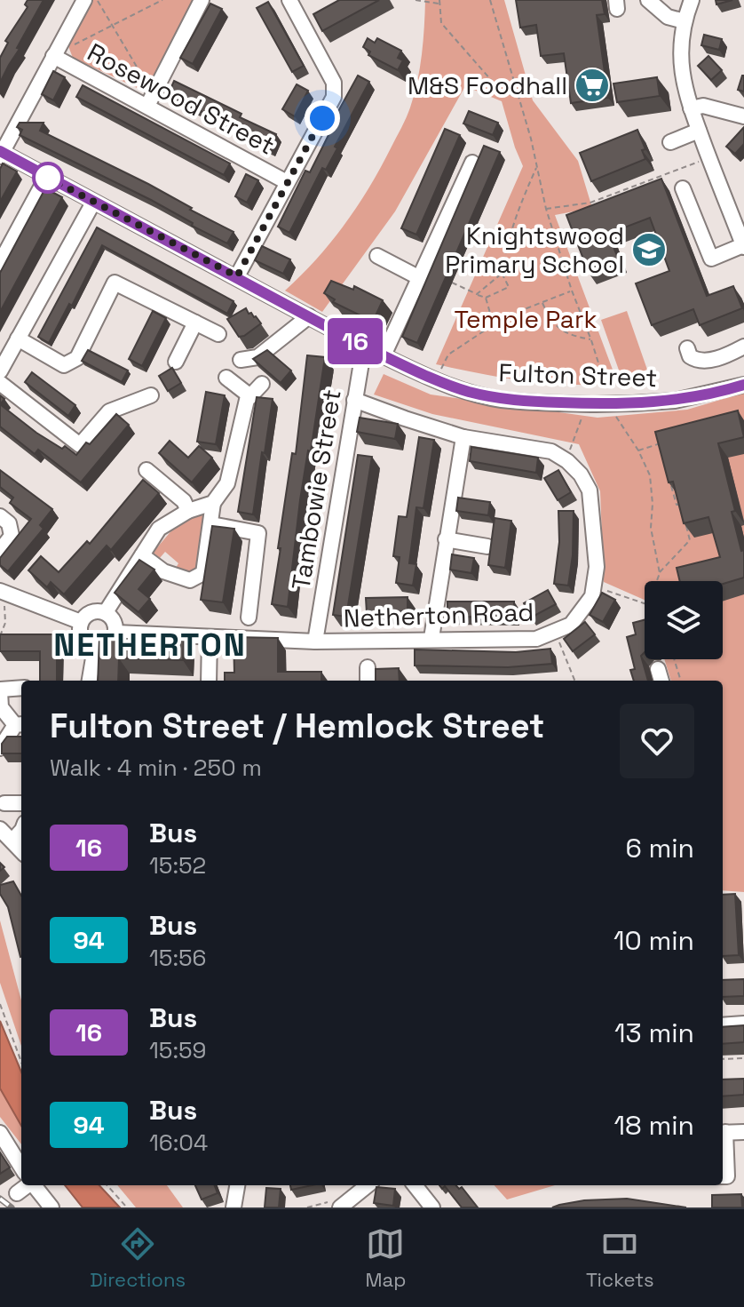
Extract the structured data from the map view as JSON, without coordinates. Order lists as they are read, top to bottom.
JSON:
{
  "streets": {
    "street": [
      "Rosewood Street",
      "Fulton Street",
      "Tambowie Street",
      "Netherton Road"
    ]
  },
  "crossings": [
    ["Fulton Street", "Tambowie Street"],
    ["Tambowie Street", "Netherton Road"]
  ],
  "districts": ["NETHERTON"],
  "parks": ["Temple Park"],
  "places": {
    "supermarket": ["M&S Foodhall"],
    "school or university": ["Knightswood Primary School"]
  },
  "lines": ["bus line 16"],
  "page": {
    "on_map": "16",
    "heading": ["Fulton Street / Hemlock Street", "Walk · 4 min · 250 m"],
    "list": [
      {
        "mark": "16",
        "name": "Bus",
        "note": "15:52",
        "value": "6 min"
      },
      {
        "mark": "94",
        "name": "Bus",
        "note": "15:56",
        "value": "10 min"
      },
      {
        "mark": "16",
        "name": "Bus",
        "note": "15:59",
        "value": "13 min"
      },
      {
        "mark": "94",
        "name": "Bus",
        "note": "16:04",
        "value": "18 min"
      }
    ],
    "tabs": ["Directions", "Map", "Tickets"]
  }
}
